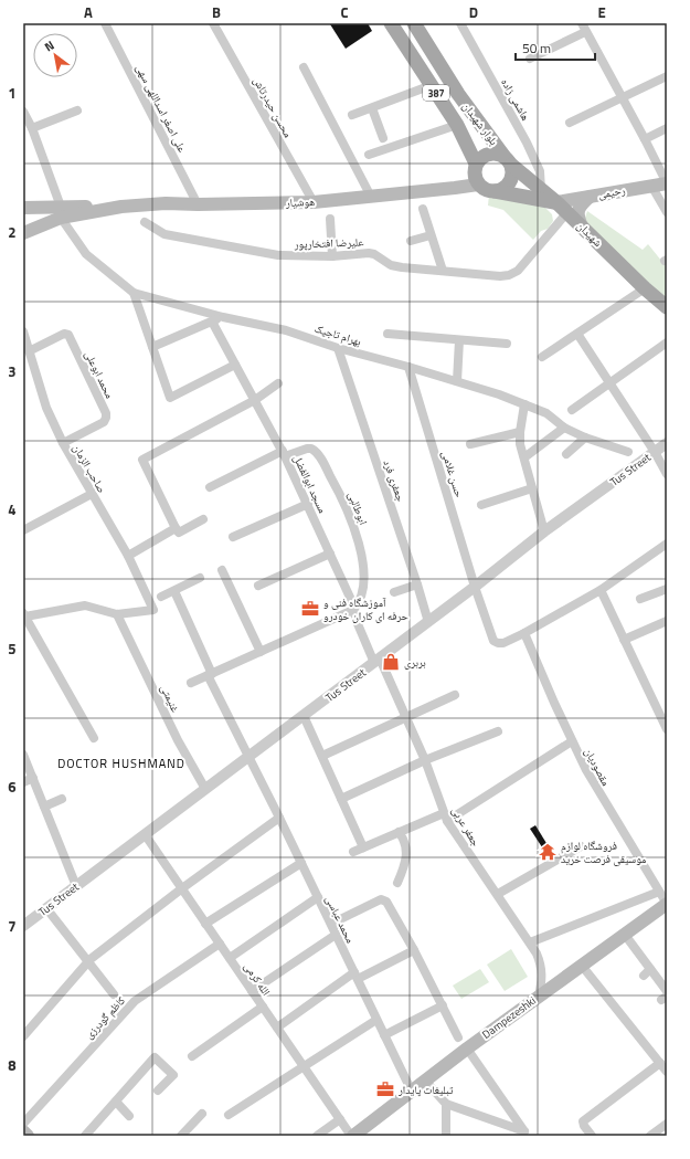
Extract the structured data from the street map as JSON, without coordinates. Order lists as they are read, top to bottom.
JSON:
{
  "streets": {
    "main road": [
      "387",
      "بلوار شهیدان",
      "رحیمی",
      "هوشیار",
      "شهیدان",
      "Dampezeshki"
    ],
    "street": [
      "هاشمی زاده",
      "محسن حیدرتاش",
      "علی اصغر اسداللهی سهی",
      "علیرضا افتخارپور",
      "بهرام تاجیک",
      "محمد ابوعلی",
      "صاحب الزمان",
      "Tus Street",
      "حسن غلامی",
      "جعفری فرد",
      "مسجد ابوالفضل",
      "ابوطالبی",
      "غنیمتی",
      "مقصودیان",
      "جعفر عربی",
      "محمد عباسی",
      "الله کرمی",
      "کاظم گودرزی"
    ]
  },
  "crossings": [
    ["هاشمی زاده", "شهیدان"],
    ["محسن حیدرتاش", "هوشیار"],
    ["علی اصغر اسداللهی سهی", "هوشیار"],
    ["بلوار شهیدان", "هوشیار"],
    ["بلوار شهیدان", "شهیدان"],
    ["رحیمی", "شهیدان"],
    ["رحیمی", "علیرضا افتخارپور"],
    ["هوشیار", "شهیدان"],
    ["هوشیار", "بهرام تاجیک"],
    ["شهیدان", "علیرضا افتخارپور"],
    ["بهرام تاجیک", "حسن غلامی"],
    ["بهرام تاجیک", "جعفری فرد"],
    ["محمد ابوعلی", "صاحب الزمان"],
    ["صاحب الزمان", "غنیمتی"],
    ["Tus Street", "حسن غلامی"],
    ["Tus Street", "جعفری فرد"],
    ["Tus Street", "مسجد ابوالفضل"],
    ["Tus Street", "غنیمتی"],
    ["Tus Street", "جعفر عربی"],
    ["Tus Street", "محمد عباسی"],
    ["Tus Street", "الله کرمی"],
    ["حسن غلامی", "مقصودیان"],
    ["مسجد ابوالفضل", "ابوطالبی"],
    ["مسجد ابوالفضل", "جعفر عربی"],
    ["مقصودیان", "Dampezeshki"],
    ["جعفر عربی", "Dampezeshki"],
    ["محمد عباسی", "Dampezeshki"],
    ["الله کرمی", "کاظم گودرزی"],
    ["الله کرمی", "Dampezeshki"]
  ],
  "districts": ["DOCTOR HUSHMAND"],
  "places": {
    "office": ["آموزشگاه فنی و حرفه ای کاران خودرو", "تبلیغات پایدار"],
    "shop": ["بربری"],
    "temple": ["فروشگاه لوازم موسیقی فرصت خرید"]
  },
  "scale_bar": "50 m",
  "north": "top left",
  "grid": {
    "columns": [
      "A",
      "B",
      "C",
      "D",
      "E"
    ],
    "rows": [
      "1",
      "2",
      "3",
      "4",
      "5",
      "6",
      "7",
      "8"
    ]
  }
}
